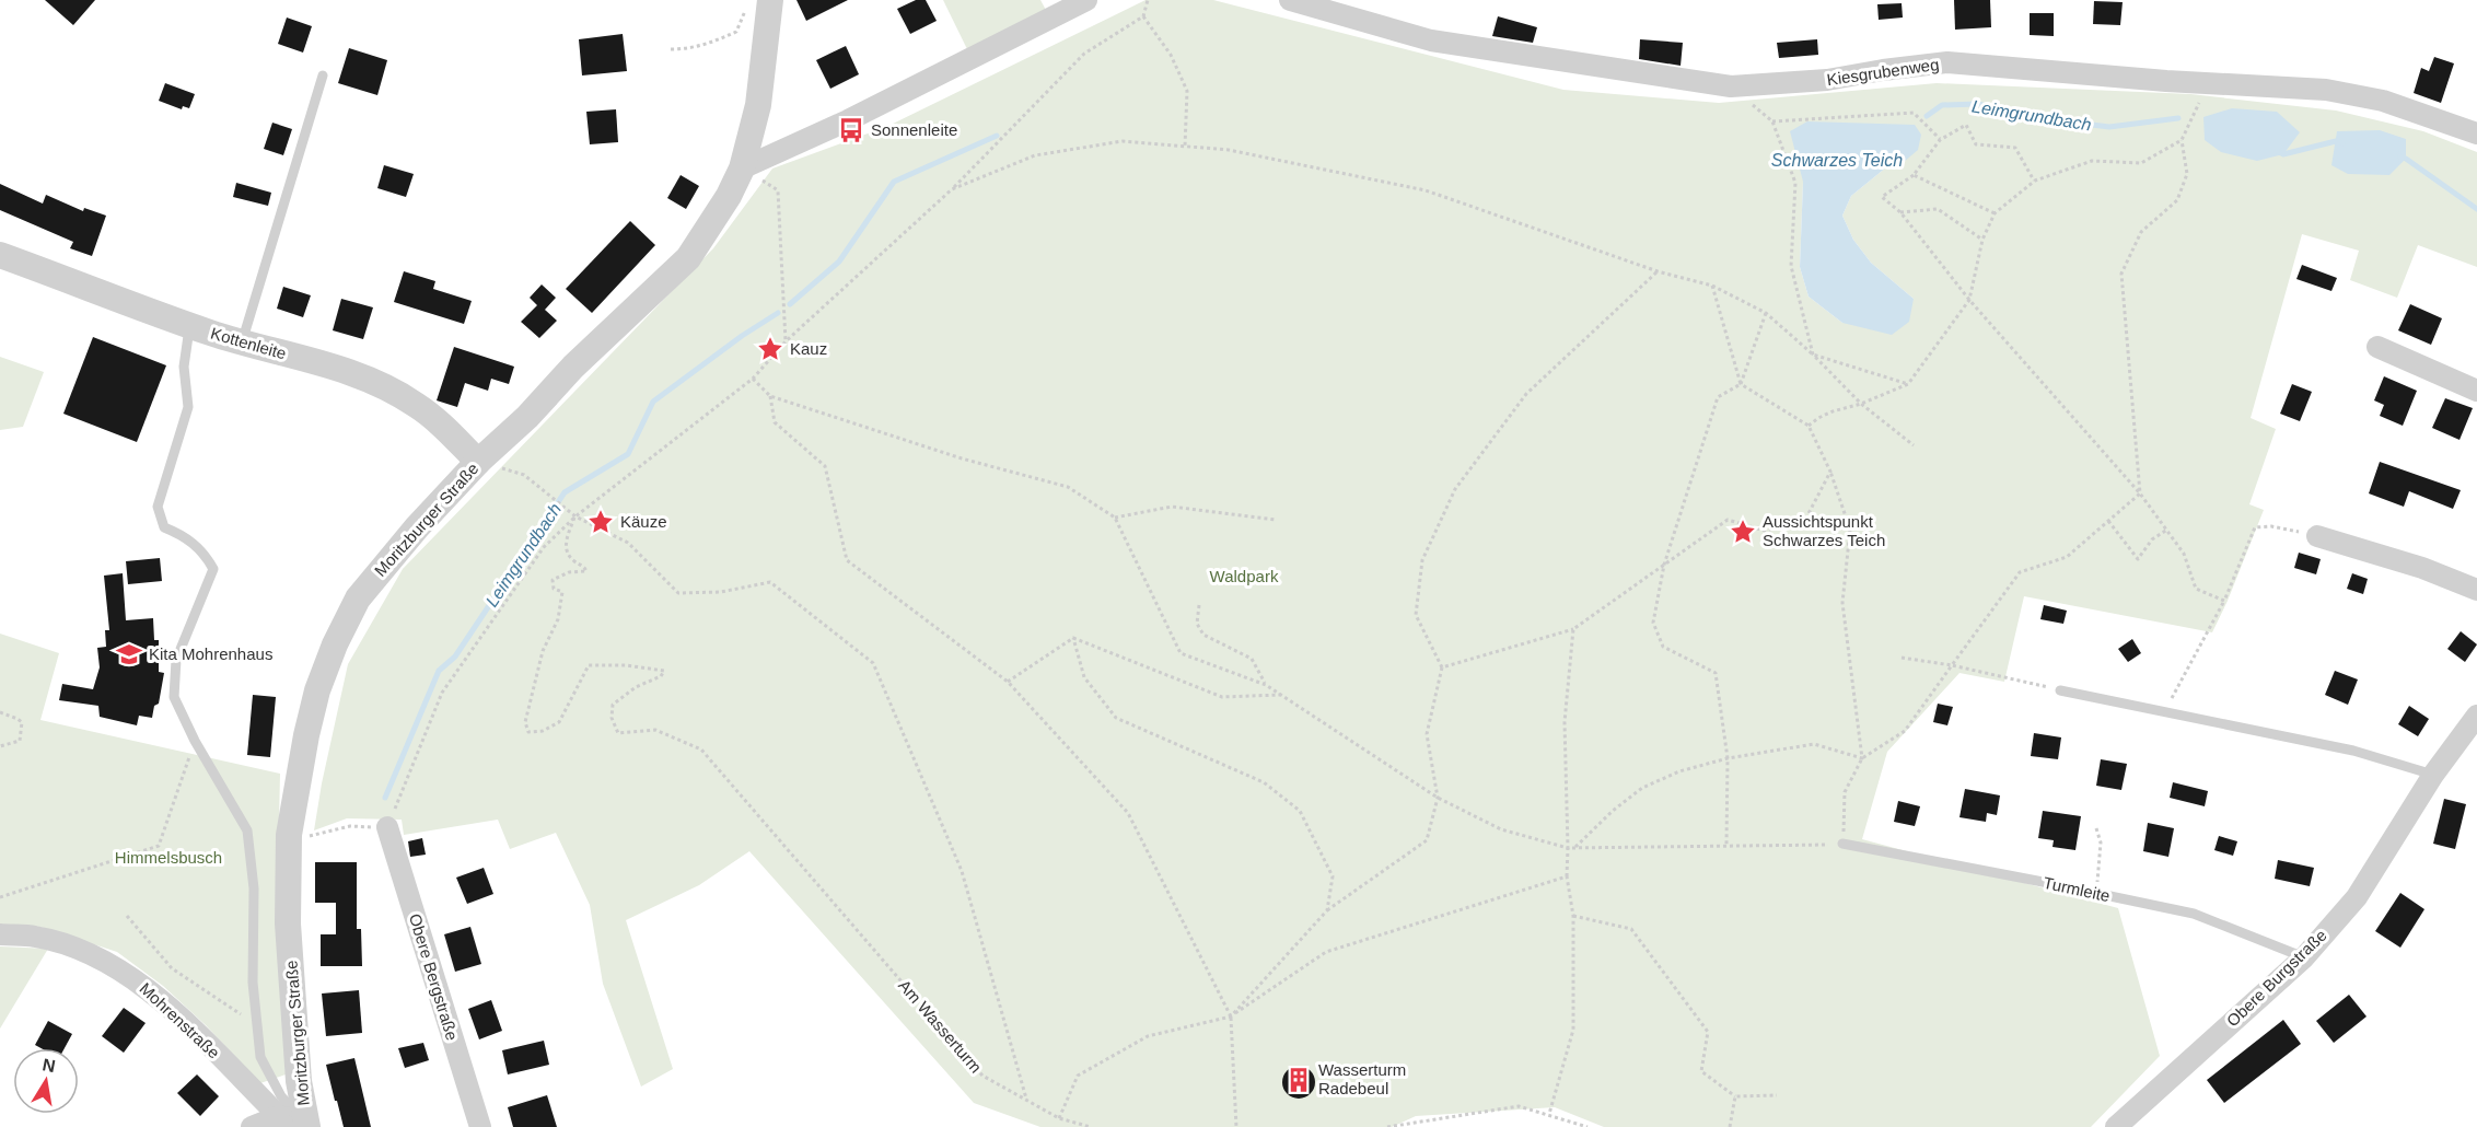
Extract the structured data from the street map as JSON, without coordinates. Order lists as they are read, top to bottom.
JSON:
{
  "streets": {
    "street": [
      "Kiesgrubenweg",
      "Kottenleite",
      "Moritzburger Straße",
      "Obere Bergstraße",
      "Obere Burgstraße",
      "Mohrenstraße"
    ],
    "lane": ["Turmleite"],
    "path": ["Am Wasserturm"]
  },
  "crossings": [
    ["Kottenleite", "Moritzburger Straße"],
    ["Turmleite", "Obere Burgstraße"]
  ],
  "water": ["Leimgrundbach", "Schwarzes Teich"],
  "parks": ["Waldpark", "Himmelsbusch"],
  "places": {
    "bus stop": ["Sonnenleite"],
    "place": ["Kauz", "Käuze", "Aussichtspunkt Schwarzes Teich"],
    "school or university": ["Kita Mohrenhaus"],
    "building": ["Wasserturm Radebeul"]
  },
  "north": "top"
}
